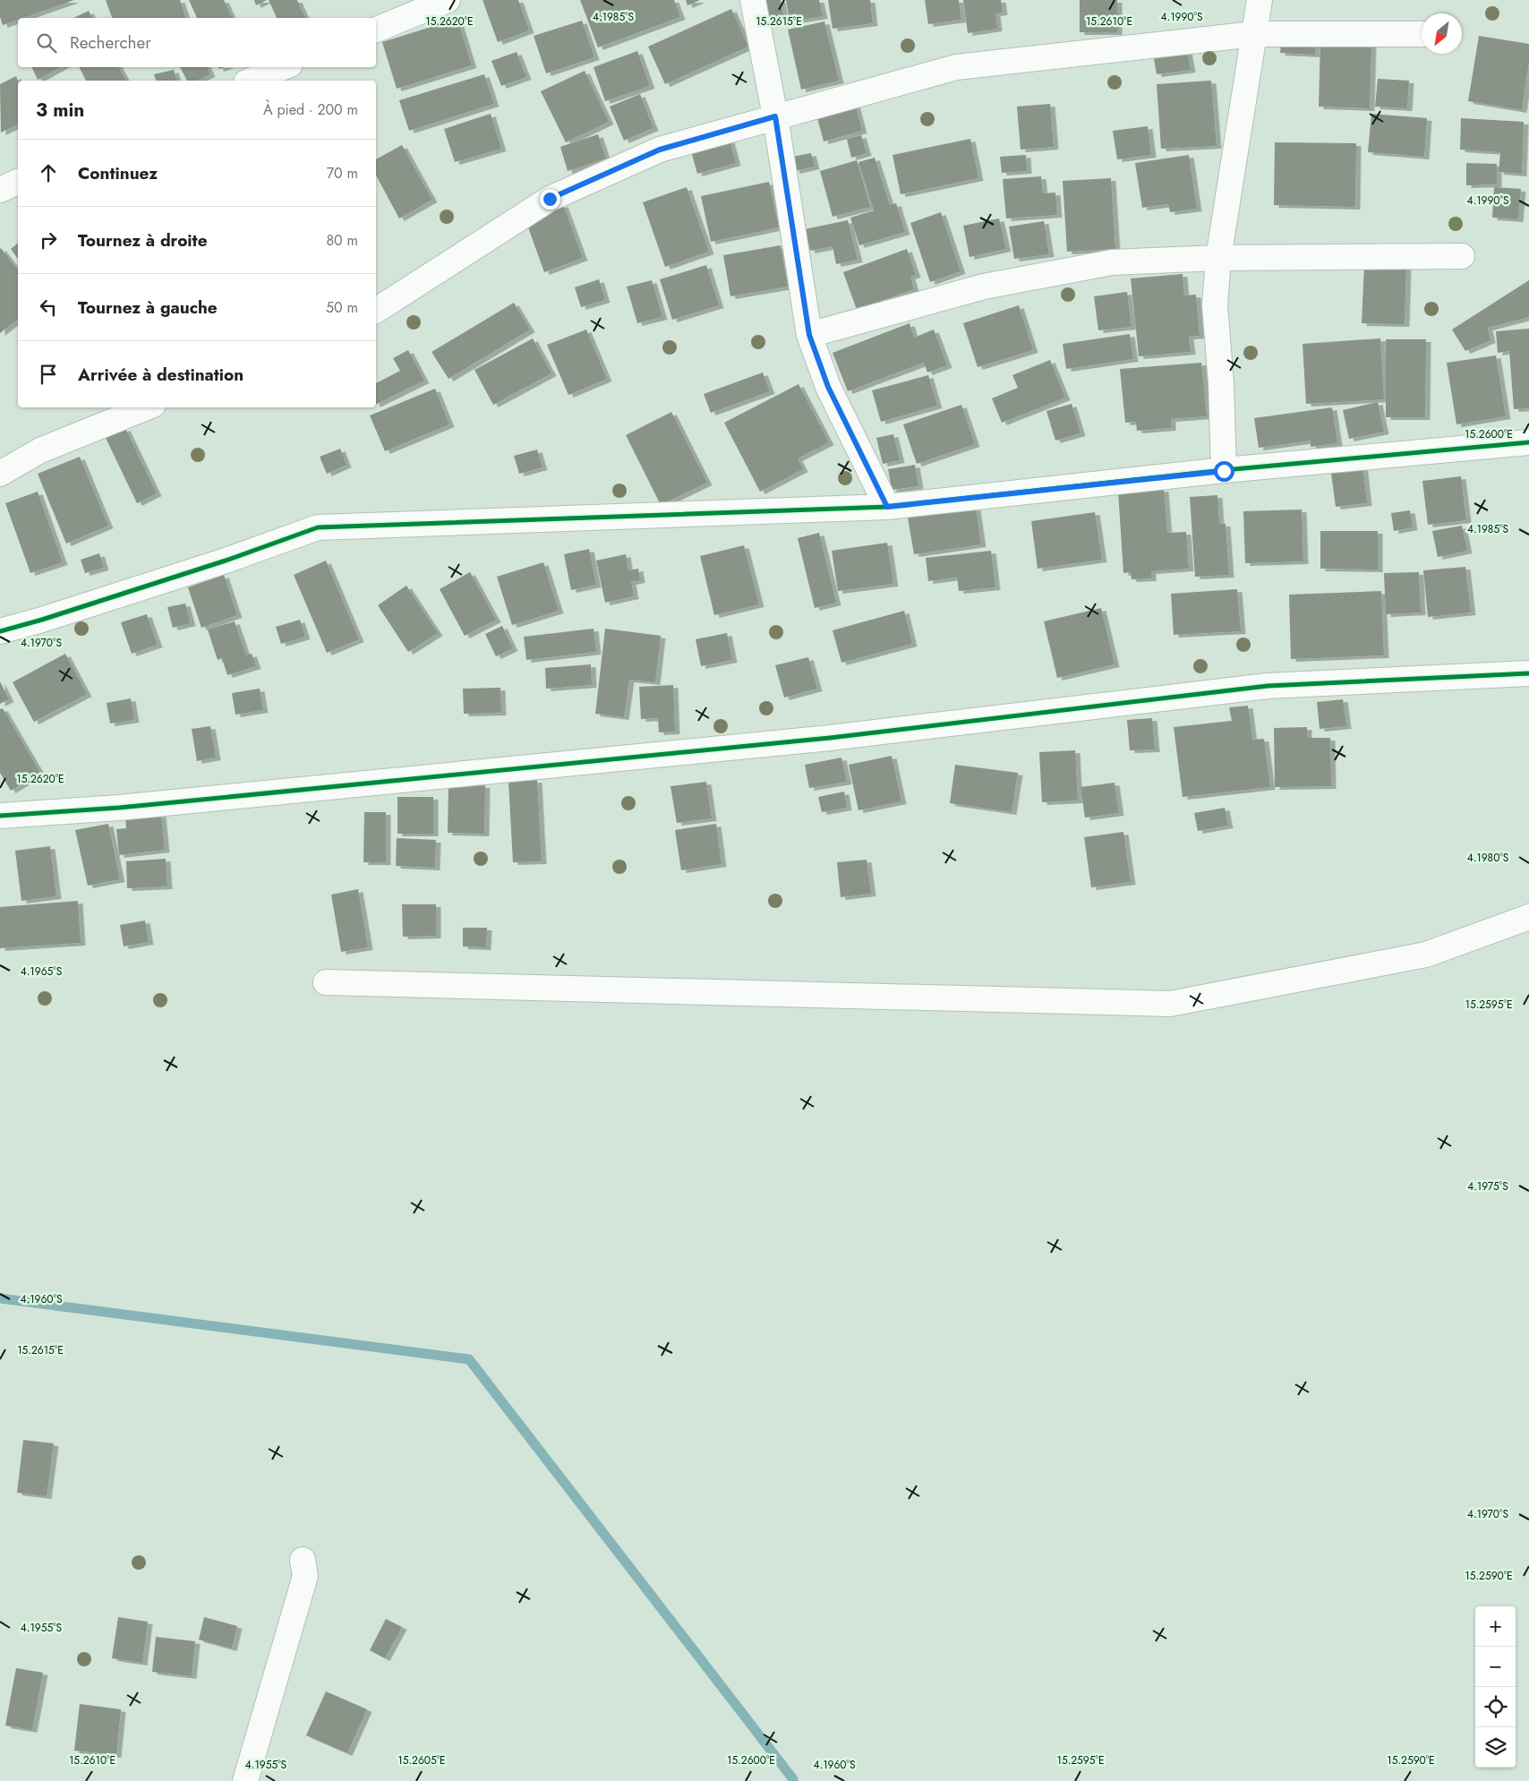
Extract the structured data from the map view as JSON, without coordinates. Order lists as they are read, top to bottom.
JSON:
{
  "north": "bottom left",
  "page": {
    "search": "Rechercher",
    "heading": ["3 min", "À pied · 200 m"],
    "list": [
      ["Continuez", "70 m"],
      ["Tournez à droite", "80 m"],
      ["Tournez à gauche", "50 m"],
      "Arrivée à destination"
    ],
    "map_buttons": ["+", "−"]
  },
  "coordinates": [
    "4.1985°S",
    "4.1990°S",
    "15.2620°E",
    "15.2615°E",
    "15.2610°E",
    "15.2600°E",
    "4.1970°S",
    "4.1980°S",
    "4.1965°S",
    "15.2595°E",
    "4.1975°S",
    "4.1960°S",
    "15.2590°E",
    "4.1955°S",
    "15.2605°E"
  ]
}
